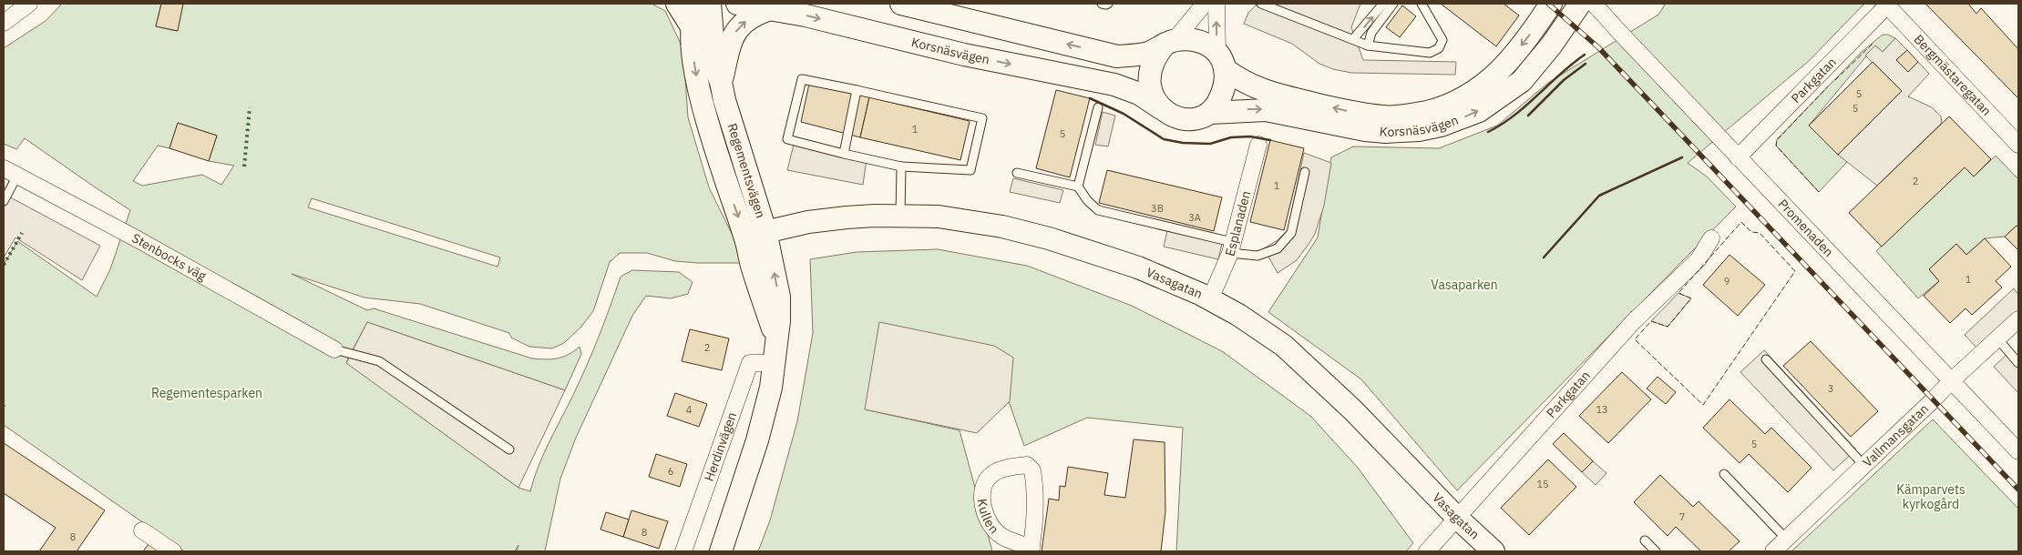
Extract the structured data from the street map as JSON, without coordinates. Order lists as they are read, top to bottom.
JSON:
{
  "streets": {
    "street": [
      "Korsnäsvägen",
      "Bergmästaregatan",
      "Parkgatan",
      "Regementsvägen",
      "Esplanaden",
      "Promenaden",
      "Stenbocks väg",
      "Vasagatan",
      "Vallmansgatan",
      "Herdinvägen",
      "Kullen"
    ]
  },
  "crossings": [
    ["Bergmästaregatan", "Parkgatan"],
    ["Parkgatan", "Promenaden"],
    ["Parkgatan", "Vasagatan"],
    ["Regementsvägen", "Vasagatan"],
    ["Regementsvägen", "Herdinvägen"],
    ["Esplanaden", "Vasagatan"],
    ["Promenaden", "Vallmansgatan"]
  ],
  "parks": ["Vasaparken", "Regementesparken", "Kämparvets kyrkogård"],
  "house_numbers": [
    "5",
    "5",
    "1",
    "5",
    "2",
    "1",
    "3B",
    "3A",
    "1",
    "9",
    "2",
    "3",
    "4",
    "13",
    "5",
    "6",
    "15",
    "7",
    "8",
    "8"
  ]
}
